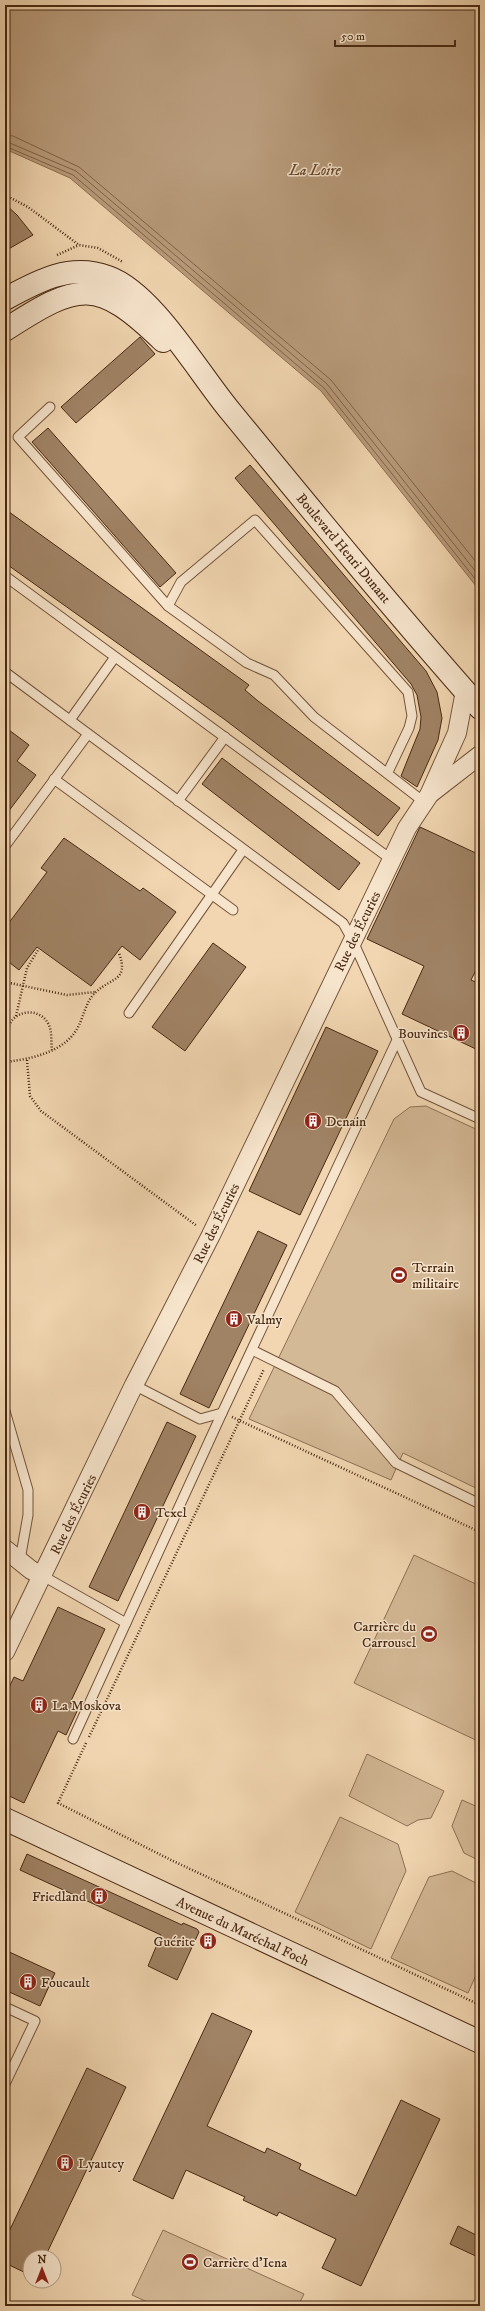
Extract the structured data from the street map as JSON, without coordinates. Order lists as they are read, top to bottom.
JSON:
{
  "streets": {
    "main road": ["Boulevard Henri Dunant", "Avenue du Maréchal Foch"],
    "street": ["Rue des Écuries"]
  },
  "crossings": [
    ["Boulevard Henri Dunant", "Rue des Écuries"]
  ],
  "water": ["La Loire"],
  "places": {
    "building": [
      "Bouvines",
      "Denain",
      "Valmy",
      "Texel",
      "La Moskova",
      "Friedland",
      "Guérite",
      "Foucault",
      "Lyautey"
    ],
    "sports": ["Terrain militaire", "Carrière du Carrousel", "Carrière d'Iena"]
  },
  "scale_bar": "50 m",
  "north": "top"
}
